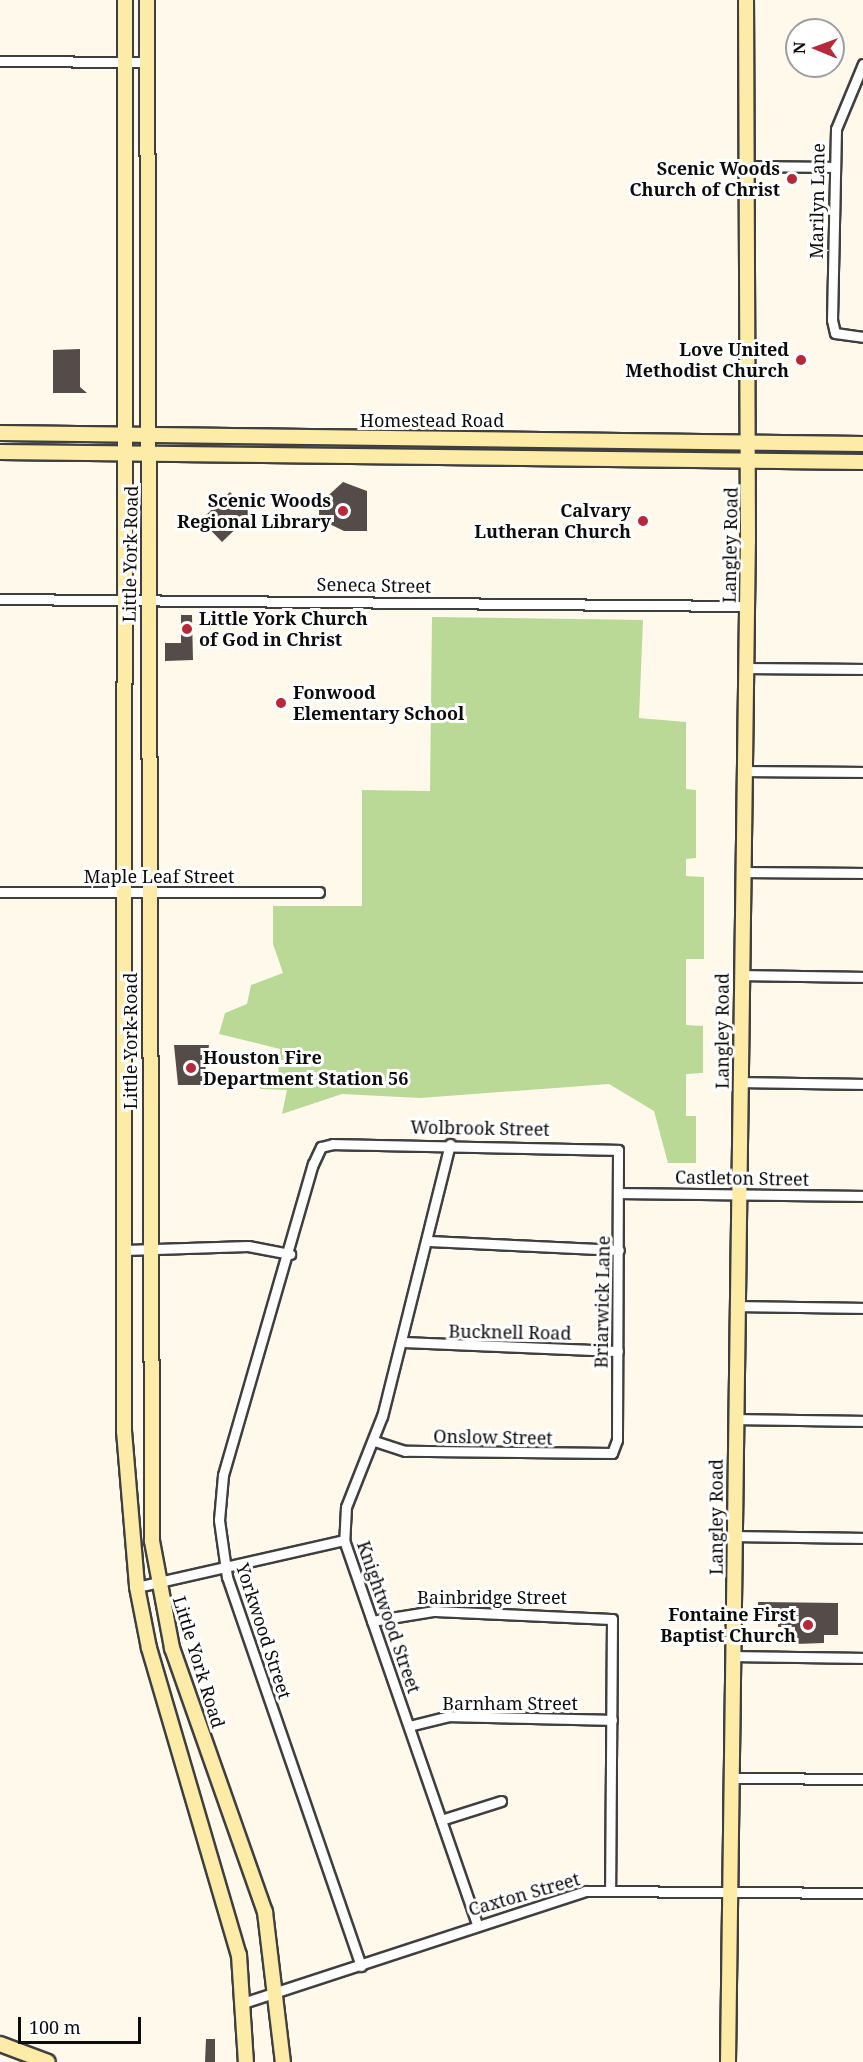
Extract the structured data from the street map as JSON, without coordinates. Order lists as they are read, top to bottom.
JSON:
{
  "streets": {
    "main road": ["Homestead Road", "Langley Road", "Little York Road"],
    "street": [
      "Marilyn Lane",
      "Seneca Street",
      "Maple Leaf Street",
      "Wolbrook Street",
      "Castleton Street",
      "Briarwick Lane",
      "Bucknell Road",
      "Onslow Street",
      "Bainbridge Street",
      "Knightwood Street",
      "Yorkwood Street",
      "Barnham Street",
      "Caxton Street"
    ]
  },
  "crossings": [
    ["Homestead Road", "Langley Road"],
    ["Homestead Road", "Little York Road"],
    ["Langley Road", "Seneca Street"],
    ["Langley Road", "Castleton Street"],
    ["Langley Road", "Caxton Street"],
    ["Little York Road", "Seneca Street"],
    ["Little York Road", "Maple Leaf Street"],
    ["Little York Road", "Caxton Street"],
    ["Wolbrook Street", "Briarwick Lane"],
    ["Wolbrook Street", "Knightwood Street"],
    ["Wolbrook Street", "Yorkwood Street"],
    ["Castleton Street", "Briarwick Lane"],
    ["Briarwick Lane", "Bucknell Road"],
    ["Briarwick Lane", "Onslow Street"],
    ["Bucknell Road", "Knightwood Street"],
    ["Onslow Street", "Knightwood Street"],
    ["Bainbridge Street", "Knightwood Street"],
    ["Bainbridge Street", "Barnham Street"],
    ["Knightwood Street", "Barnham Street"],
    ["Knightwood Street", "Caxton Street"],
    ["Yorkwood Street", "Caxton Street"]
  ],
  "places": [
    "Scenic Woods Church of Christ",
    "Love United Methodist Church",
    "Scenic Woods Regional Library",
    "Calvary Lutheran Church",
    "Little York Church of God in Christ",
    "Fonwood Elementary School",
    "Houston Fire Department Station 56",
    "Fontaine First Baptist Church"
  ],
  "scale_bar": "100 m",
  "north": "left"
}
